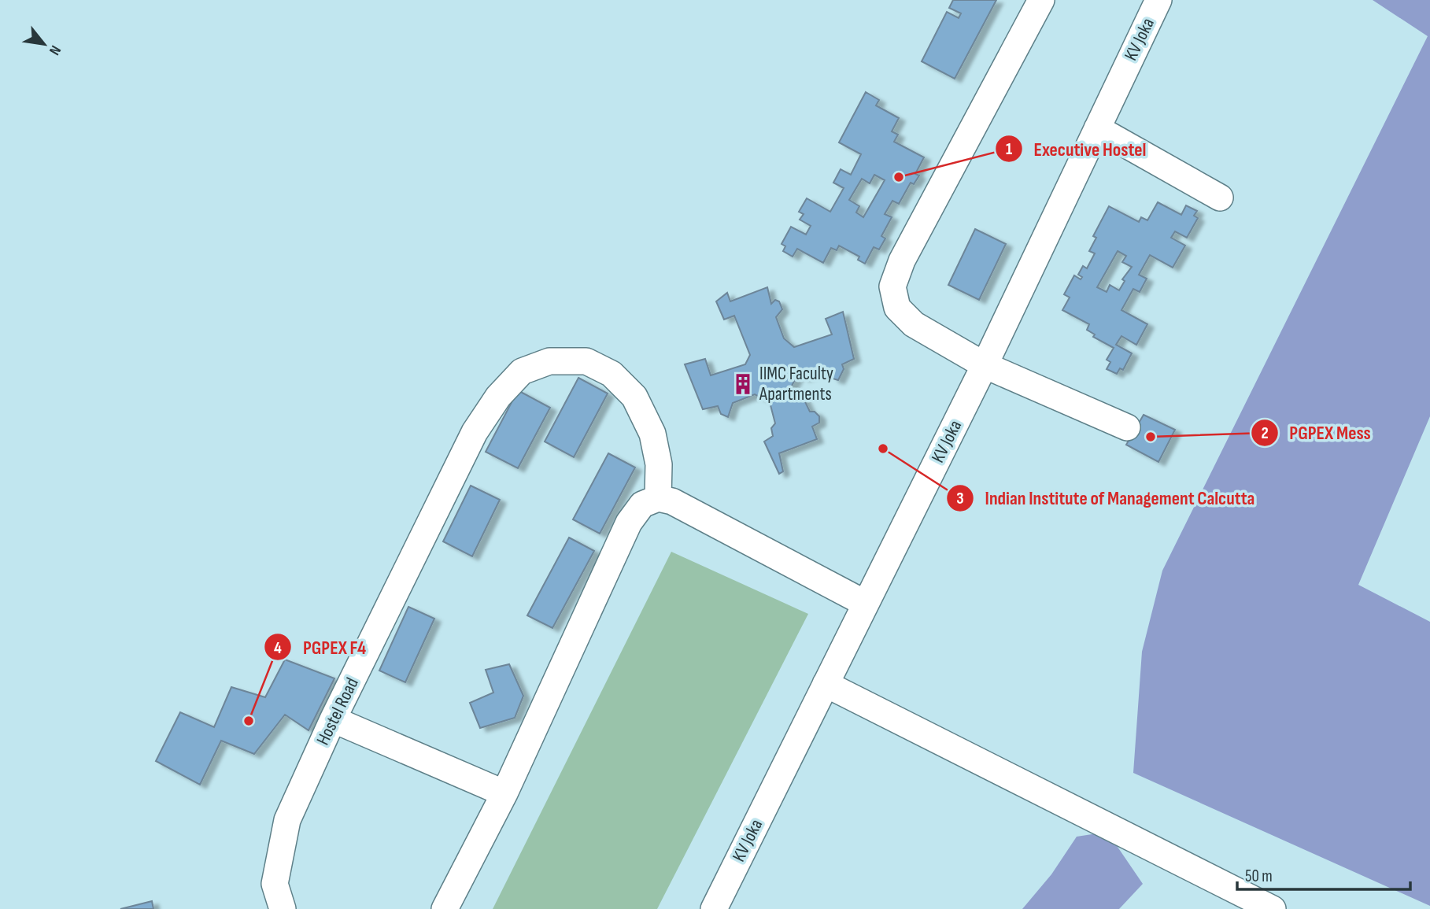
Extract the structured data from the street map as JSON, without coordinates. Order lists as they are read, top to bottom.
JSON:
{
  "streets": {
    "street": ["KV Joka", "Hostel Road"]
  },
  "places": {
    "other": [
      "Executive Hostel",
      "PGPEX Mess",
      "Indian Institute of Management Calcutta",
      "PGPEX F4"
    ],
    "building": ["IIMC Faculty Apartments"]
  },
  "scale_bar": "50 m",
  "north": "bottom right"
}
